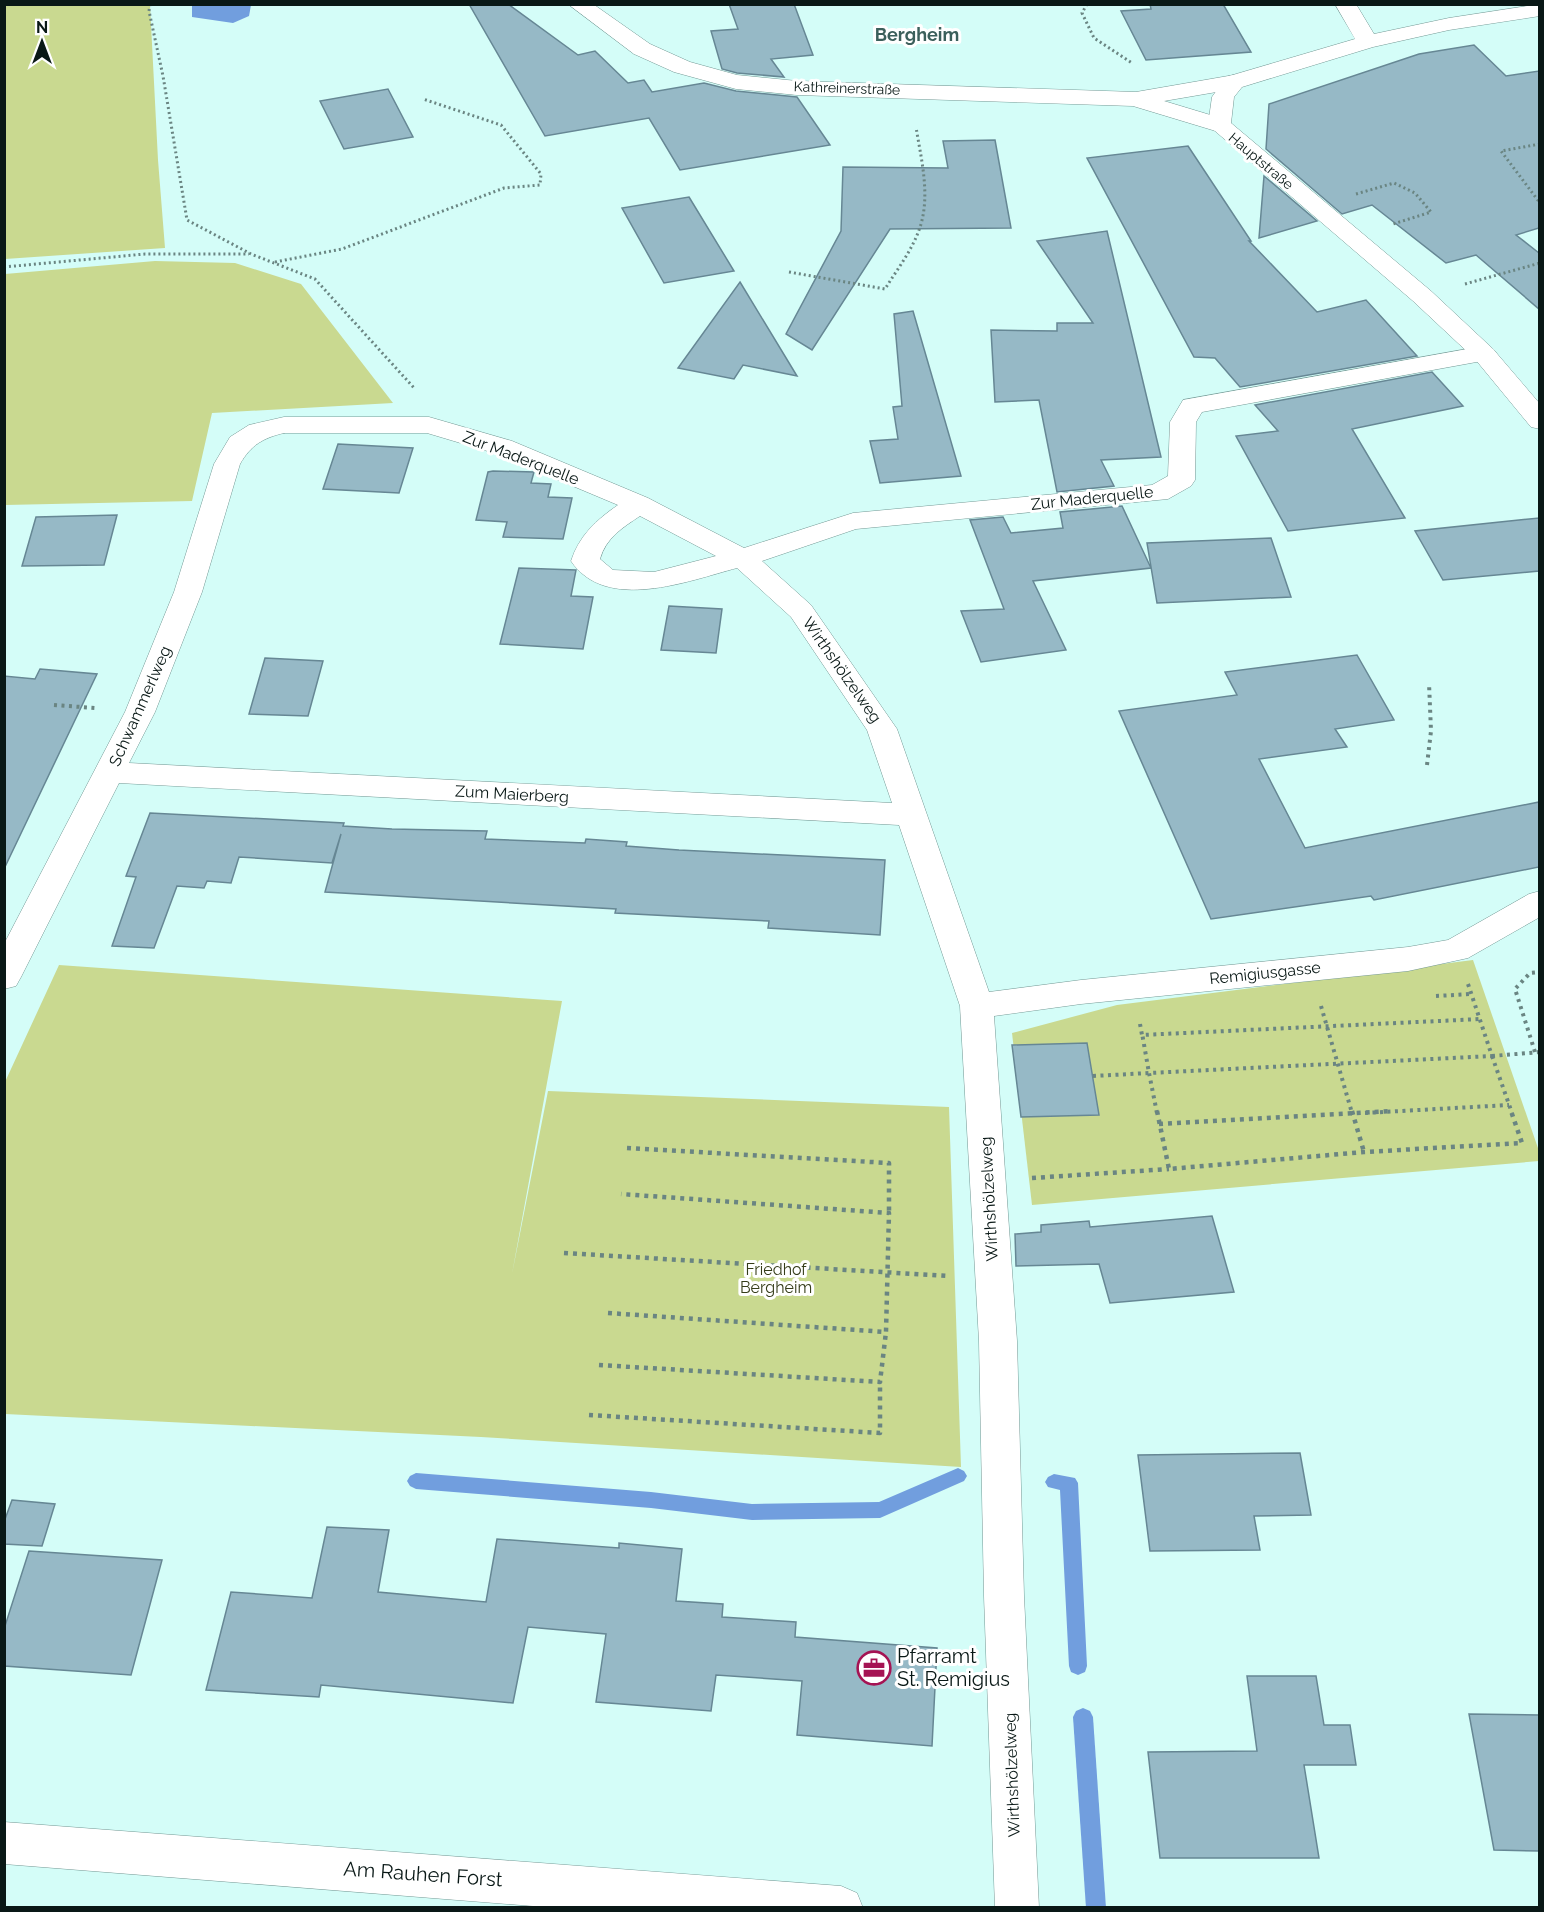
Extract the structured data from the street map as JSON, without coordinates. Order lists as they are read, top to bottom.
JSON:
{
  "streets": {
    "street": [
      "Kathreinerstraße",
      "Hauptstraße",
      "Zur Maderquelle",
      "Wirthshölzelweg",
      "Schwammerlweg",
      "Zum Maierberg",
      "Remigiusgasse",
      "Am Rauhen Forst"
    ]
  },
  "crossings": [
    ["Kathreinerstraße", "Hauptstraße"],
    ["Hauptstraße", "Zur Maderquelle"],
    ["Zur Maderquelle", "Wirthshölzelweg"],
    ["Zur Maderquelle", "Schwammerlweg"],
    ["Wirthshölzelweg", "Zum Maierberg"],
    ["Wirthshölzelweg", "Remigiusgasse"],
    ["Schwammerlweg", "Zum Maierberg"]
  ],
  "districts": ["Bergheim"],
  "parks": ["Friedhof Bergheim"],
  "places": {
    "office": ["Pfarramt St. Remigius"]
  },
  "north": "top"
}
